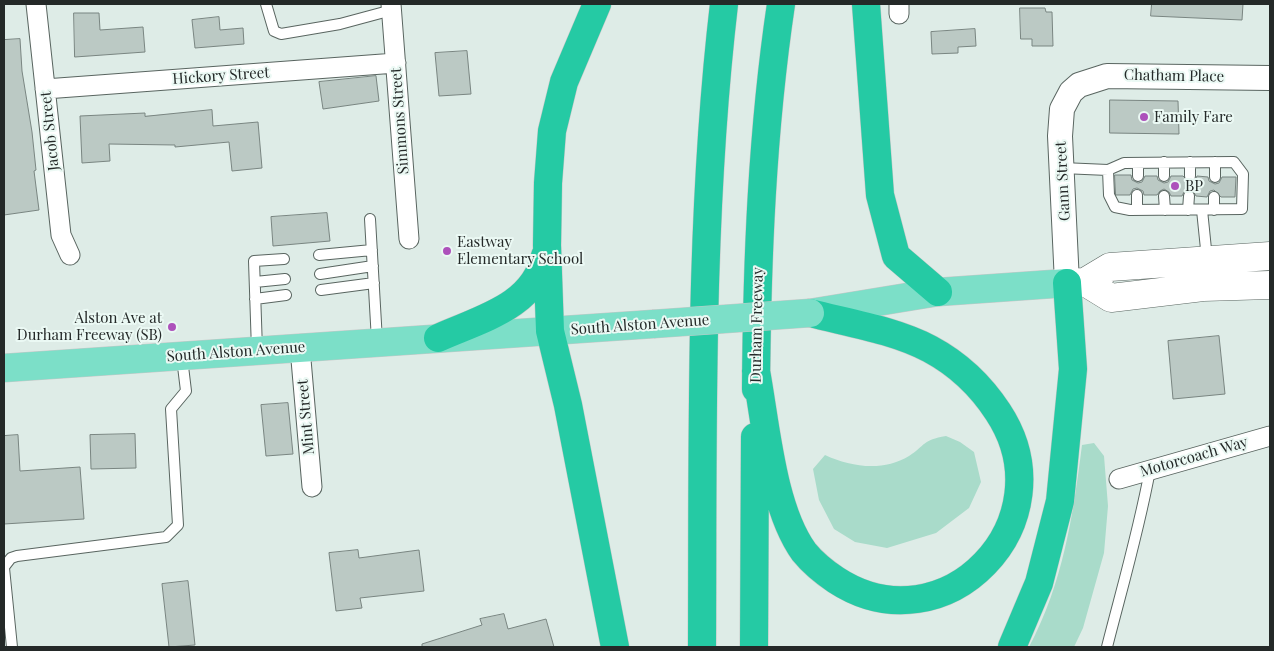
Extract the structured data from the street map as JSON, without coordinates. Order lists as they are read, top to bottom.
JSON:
{
  "streets": {
    "highway": ["Durham Freeway"],
    "main road": ["South Alston Avenue"],
    "street": [
      "Hickory Street",
      "Chatham Place",
      "Simmons Street",
      "Jacob Street",
      "Gann Street",
      "Mint Street",
      "Motorcoach Way"
    ]
  },
  "crossings": [
    ["Hickory Street", "Simmons Street"],
    ["Hickory Street", "Jacob Street"],
    ["Chatham Place", "Gann Street"],
    ["Gann Street", "South Alston Avenue"],
    ["South Alston Avenue", "Mint Street"]
  ],
  "places": [
    "Family Fare",
    "BP",
    "Eastway Elementary School",
    "Alston Ave at Durham Freeway (SB)"
  ]
}
